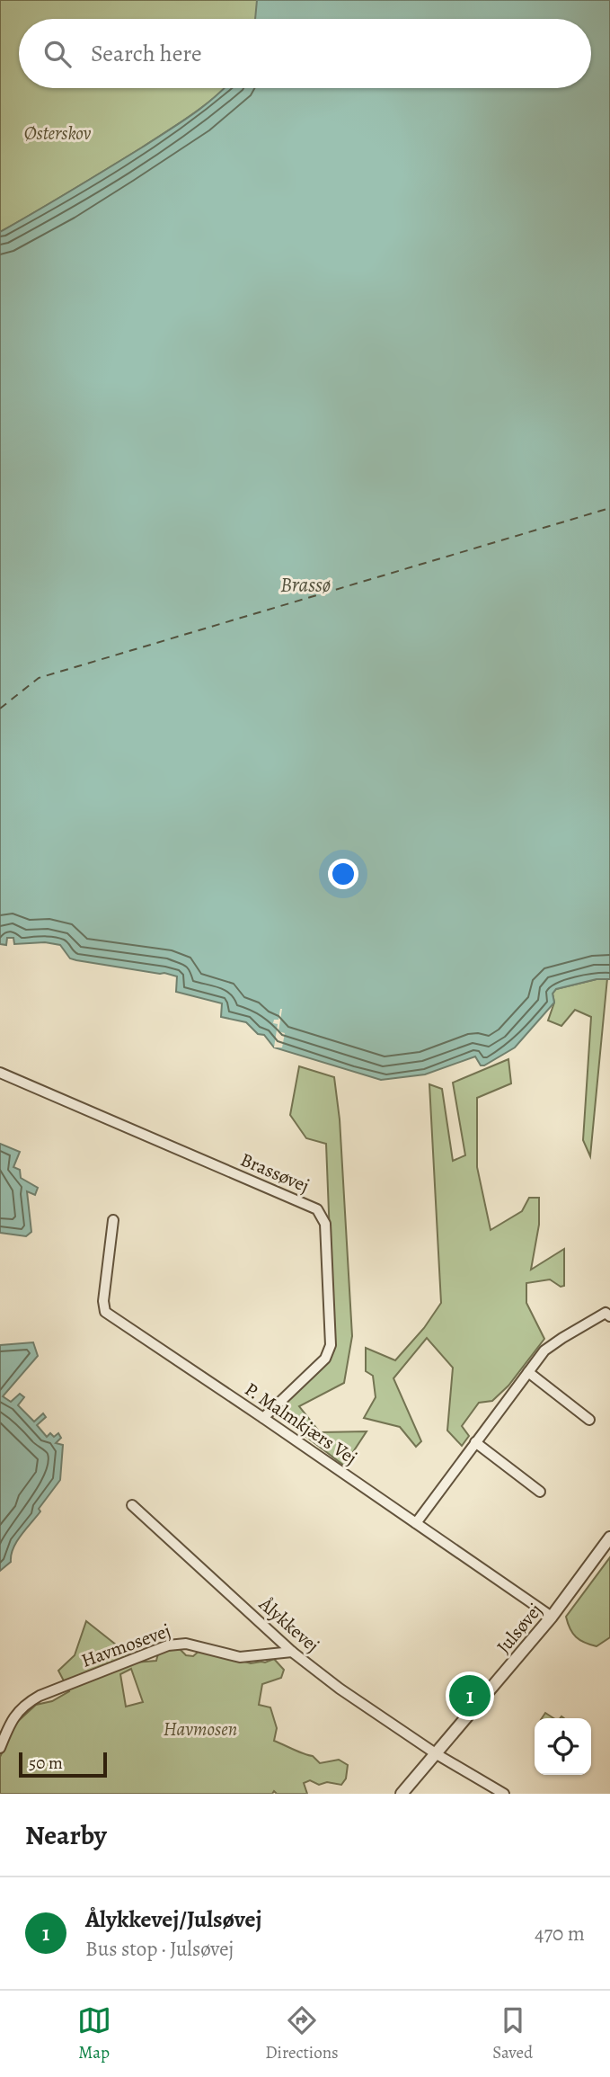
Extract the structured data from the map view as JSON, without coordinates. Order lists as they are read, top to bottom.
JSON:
{
  "streets": {
    "street": [
      "Brassøvej",
      "P. Malmkjærs Vej",
      "Ålykkevej",
      "Julsøvej",
      "Havmosevej"
    ]
  },
  "crossings": [
    ["Brassøvej", "P. Malmkjærs Vej"],
    ["P. Malmkjærs Vej", "Julsøvej"],
    ["Ålykkevej", "Julsøvej"],
    ["Ålykkevej", "Havmosevej"]
  ],
  "water": ["Brassø"],
  "parks": ["Østerskov", "Havmosen"],
  "scale_bar": "50 m",
  "page": {
    "search": "Search here",
    "pins": "1",
    "scale": "50 m",
    "heading": "Nearby",
    "list": [
      {
        "mark": "1",
        "name": "Ålykkevej/Julsøvej",
        "note": "Bus stop · Julsøvej",
        "value": "470 m"
      }
    ],
    "nav": ["Map", "Directions", "Saved"]
  }
}
